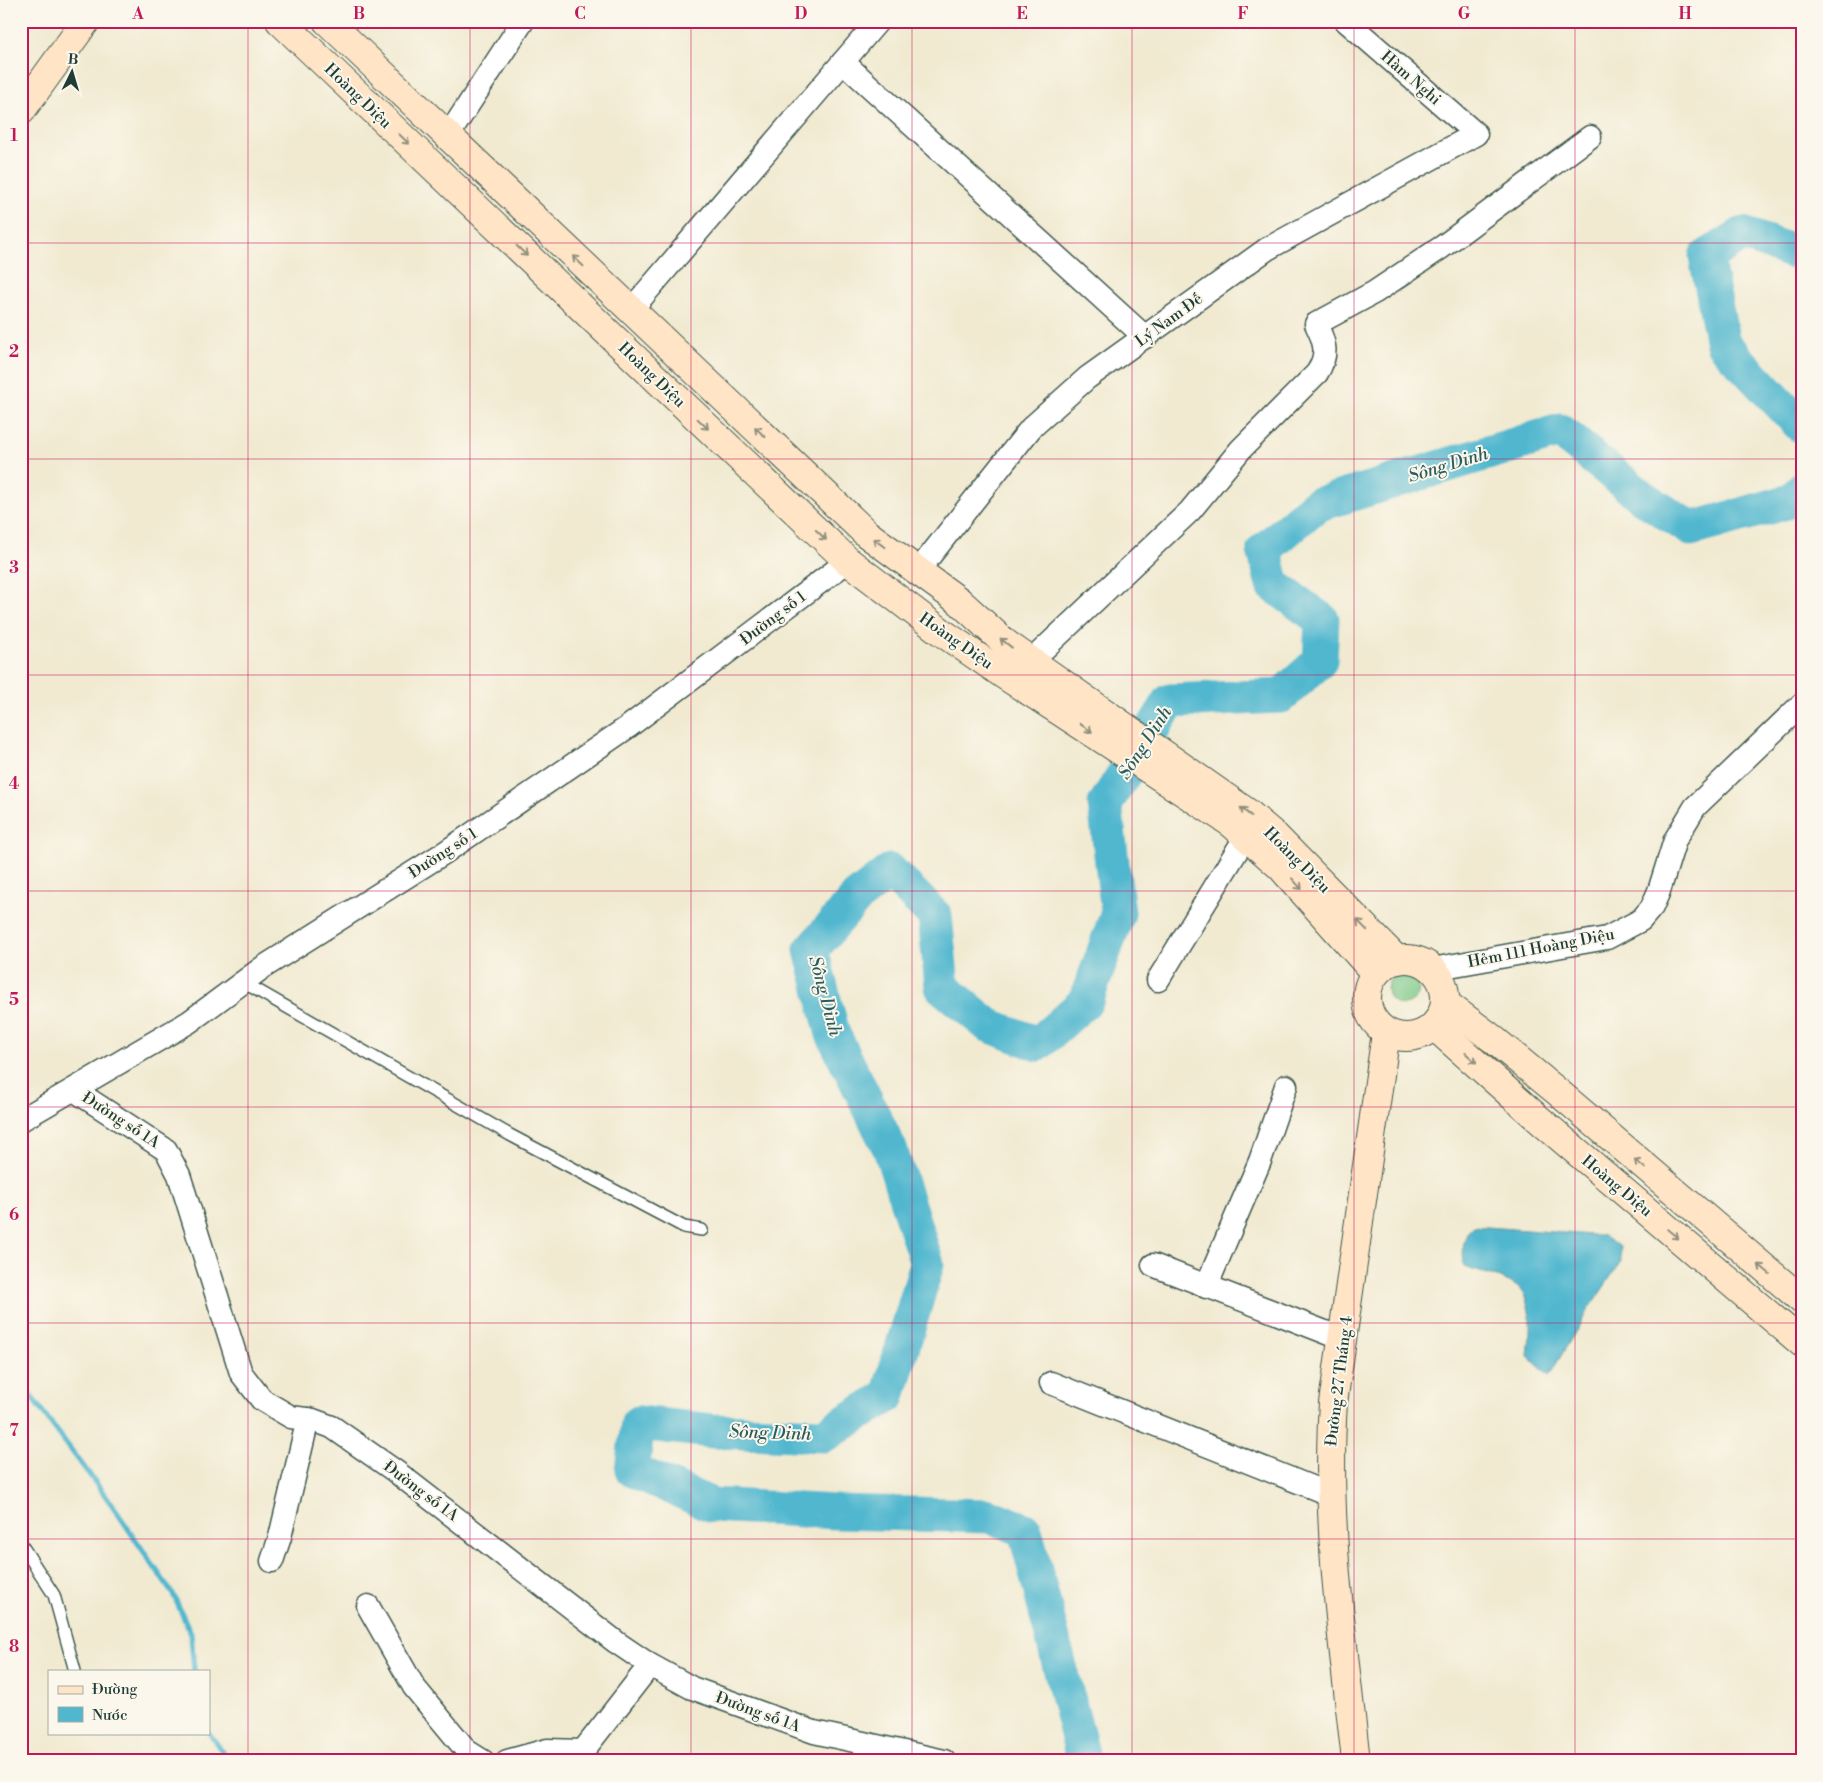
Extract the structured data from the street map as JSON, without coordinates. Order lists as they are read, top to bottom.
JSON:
{
  "streets": {
    "main road": ["Hoàng Diệu", "Đường 27 Tháng 4"],
    "street": [
      "Hàm Nghi",
      "Lý Nam Đế",
      "Đường số 1",
      "Hẻm 111 Hoàng Diệu",
      "Đường số 1A"
    ]
  },
  "crossings": [
    ["Hàm Nghi", "Lý Nam Đế"],
    ["Hoàng Diệu", "Lý Nam Đế"],
    ["Hoàng Diệu", "Đường số 1"],
    ["Hoàng Diệu", "Hẻm 111 Hoàng Diệu"],
    ["Hoàng Diệu", "Đường 27 Tháng 4"],
    ["Đường số 1", "Đường số 1A"],
    ["Hẻm 111 Hoàng Diệu", "Đường 27 Tháng 4"]
  ],
  "water": ["Sông Dinh"],
  "legend": ["Đường", "Nước"],
  "north": "top",
  "grid": {
    "columns": [
      "A",
      "B",
      "C",
      "D",
      "E",
      "F",
      "G",
      "H"
    ],
    "rows": [
      "1",
      "2",
      "3",
      "4",
      "5",
      "6",
      "7",
      "8"
    ]
  }
}
